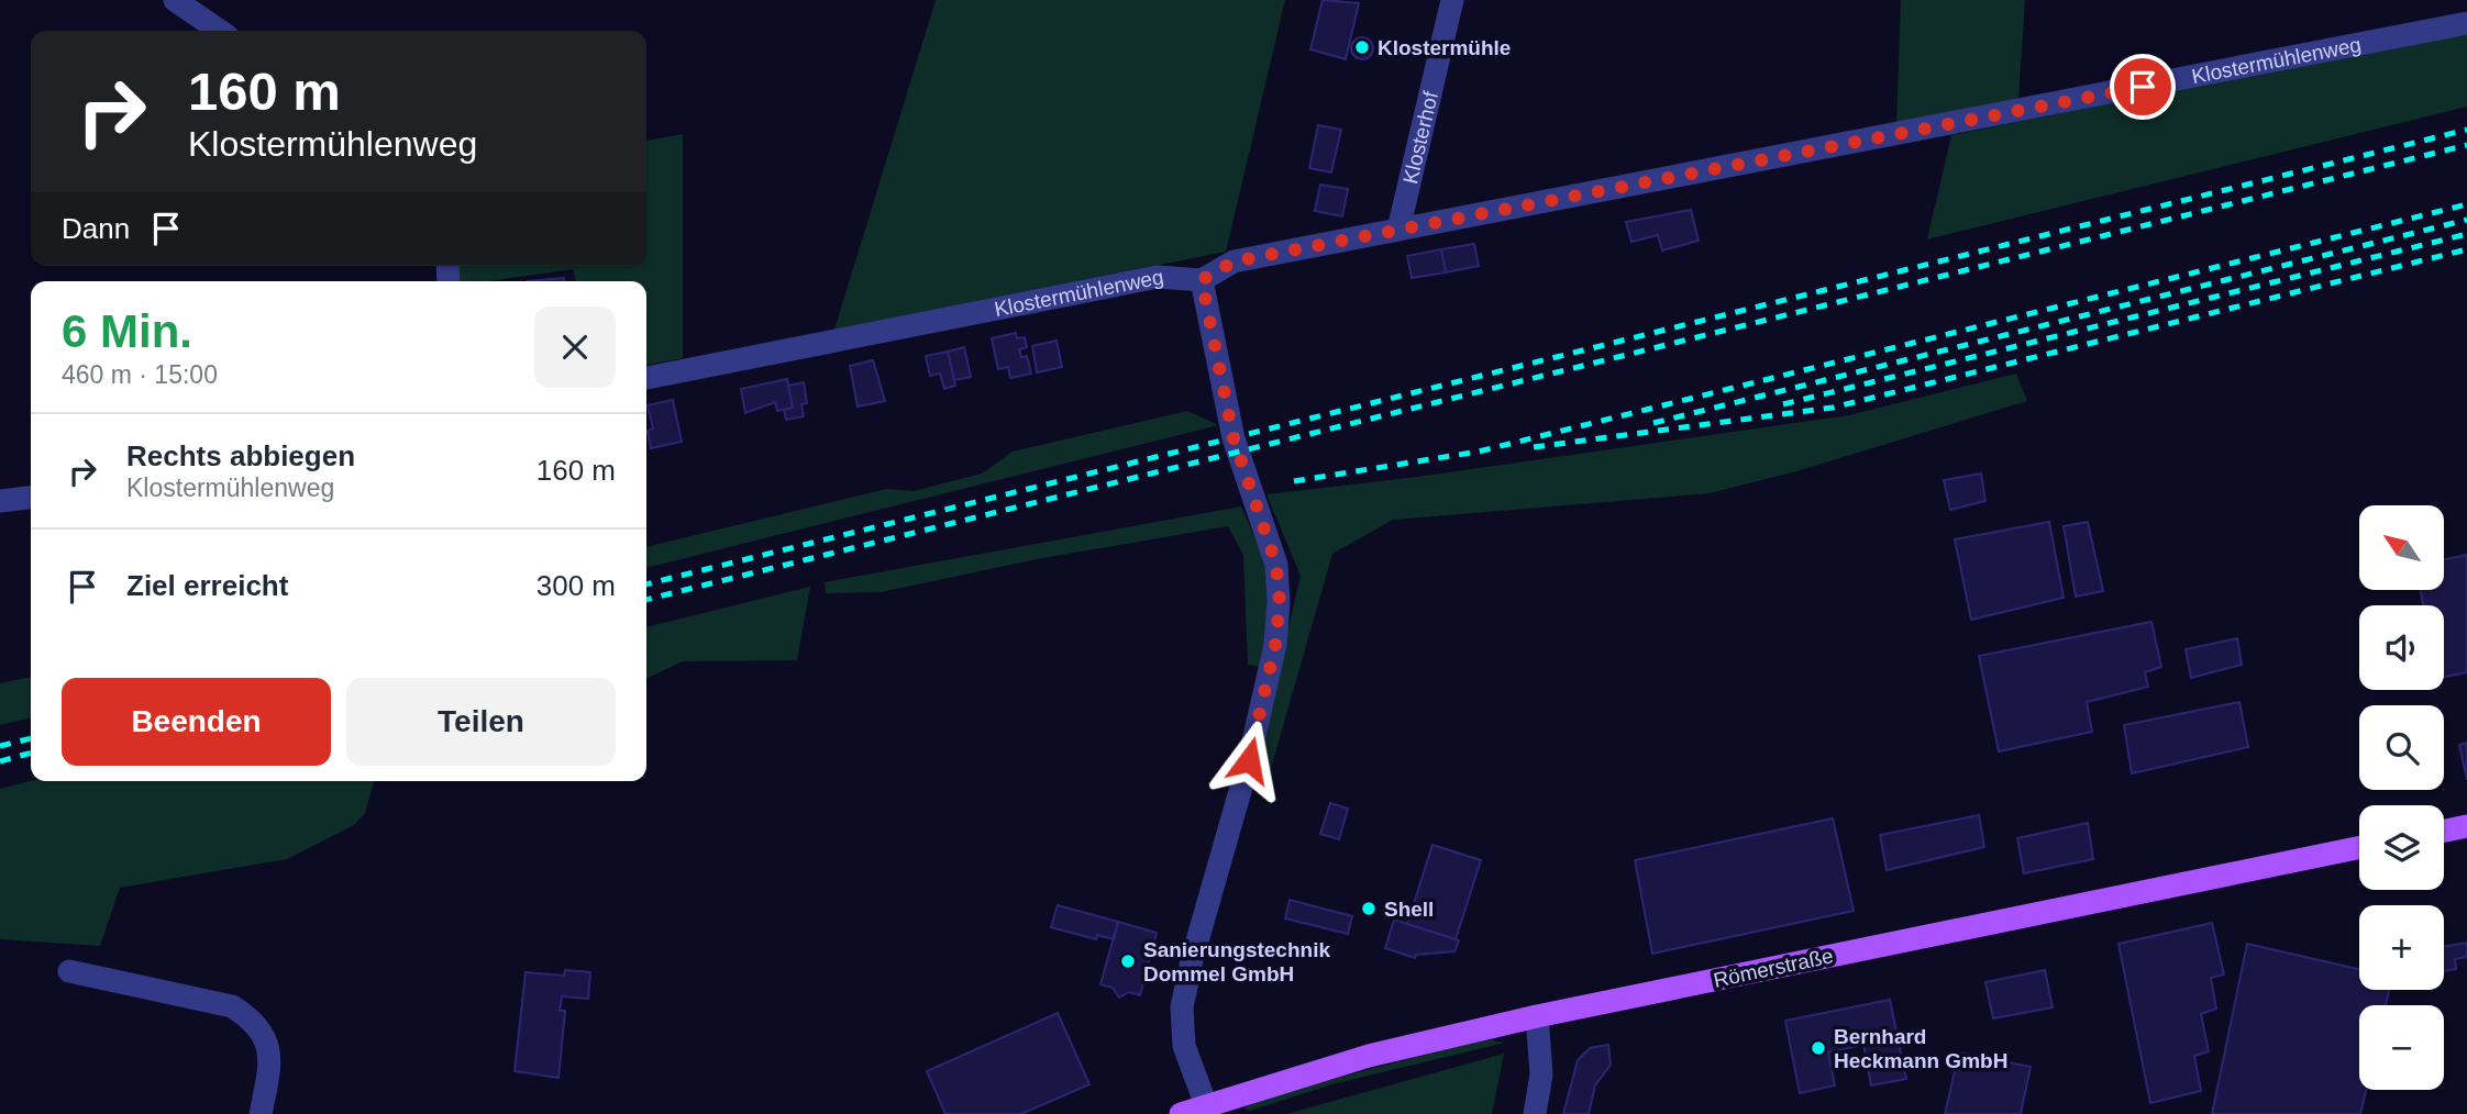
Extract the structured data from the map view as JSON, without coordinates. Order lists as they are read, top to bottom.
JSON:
{
  "streets": {
    "main road": ["Römerstraße"],
    "street": ["Klostermühlenweg", "Klosterhof"]
  },
  "crossings": [
    ["Klostermühlenweg", "Klosterhof"]
  ],
  "places": [
    "Klostermühle",
    "Shell",
    "Sanierungstechnik Dommel GmbH",
    "Bernhard Heckmann GmbH"
  ],
  "north": "top left",
  "page": {
    "turn": ["160 m", "Klostermühlenweg"],
    "then": "Dann",
    "heading": ["6 Min.", "460 m · 15:00"],
    "list": [
      {
        "name": "Rechts abbiegen",
        "note": "Klostermühlenweg",
        "value": "160 m"
      },
      {
        "name": "Ziel erreicht",
        "value": "300 m"
      }
    ],
    "map_buttons": ["+", "−"],
    "buttons": ["Beenden", "Teilen"]
  }
}
